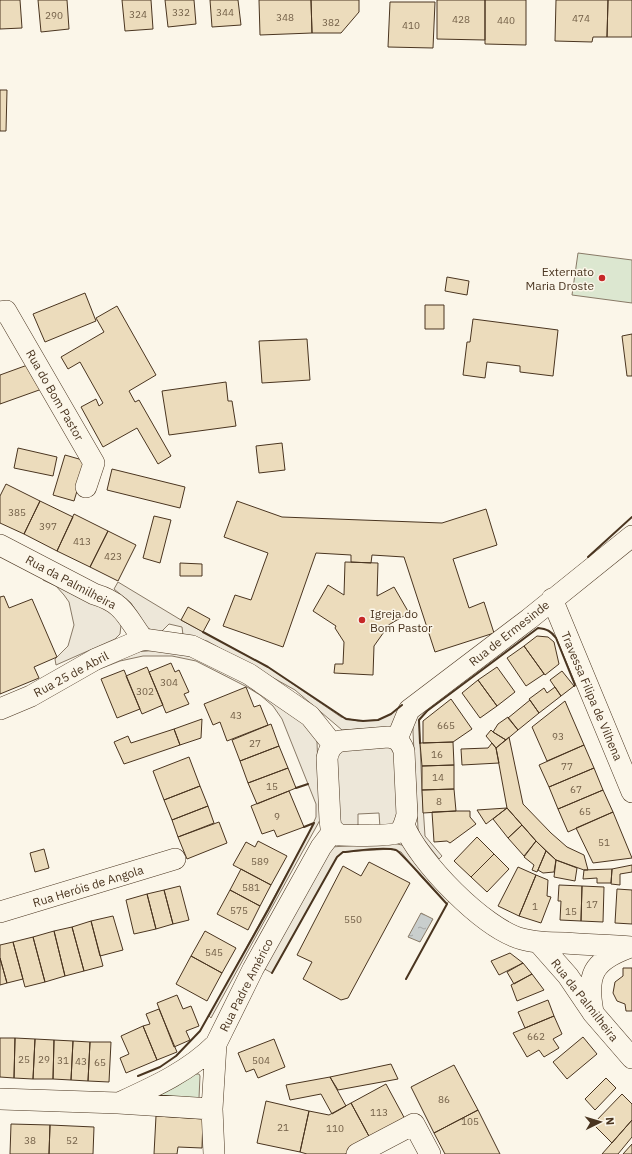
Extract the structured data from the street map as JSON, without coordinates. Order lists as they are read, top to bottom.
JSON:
{
  "streets": {
    "street": [
      "Rua do Bom Pastor",
      "Rua da Palmilheira",
      "Rua de Ermesinde",
      "Rua 25 de Abril",
      "Travessa Filipa de Vilhena",
      "Rua Heróis de Angola",
      "Rua Padre Américo"
    ]
  },
  "crossings": [
    ["Rua da Palmilheira", "Rua 25 de Abril"],
    ["Rua de Ermesinde", "Travessa Filipa de Vilhena"],
    ["Rua de Ermesinde", "Rua Padre Américo"]
  ],
  "places": ["Externato Maria Droste", "Igreja do Bom Pastor"],
  "house_numbers": [
    "332",
    "344",
    "324",
    "290",
    "348",
    "474",
    "428",
    "440",
    "382",
    "410",
    "385",
    "397",
    "413",
    "423",
    "304",
    "302",
    "43",
    "665",
    "93",
    "27",
    "16",
    "77",
    "14",
    "15",
    "67",
    "8",
    "65",
    "9",
    "51",
    "589",
    "581",
    "17",
    "1",
    "575",
    "15",
    "550",
    "545",
    "662",
    "25",
    "29",
    "31",
    "504",
    "43",
    "65",
    "86",
    "113",
    "105",
    "21",
    "110",
    "38",
    "52"
  ],
  "north": "right"
}
